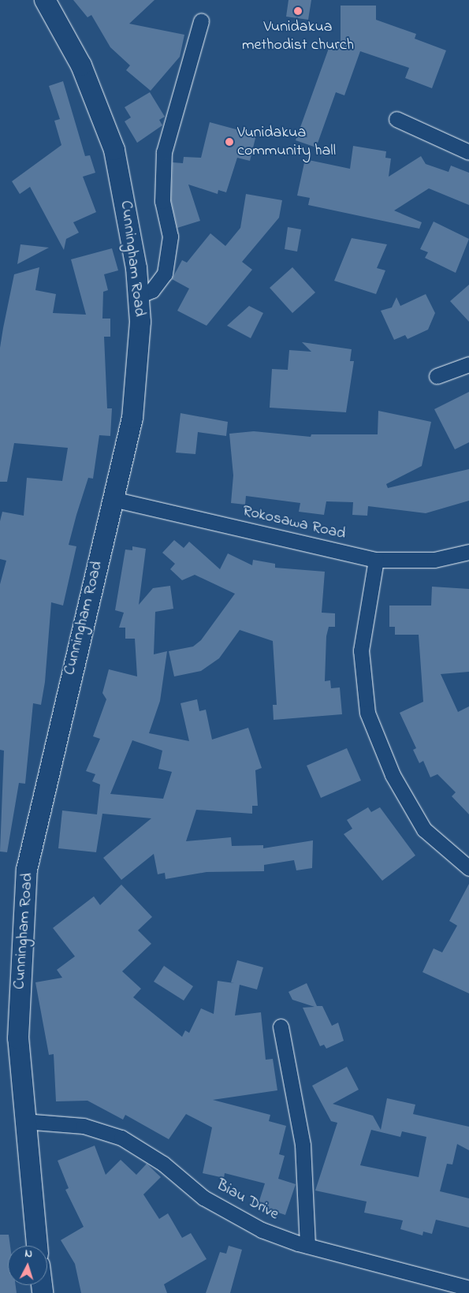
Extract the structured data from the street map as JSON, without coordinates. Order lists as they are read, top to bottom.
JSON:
{
  "streets": {
    "main road": ["Cunningham Road"],
    "street": ["Rokosawa Road", "Biau Drive"]
  },
  "crossings": [
    ["Cunningham Road", "Rokosawa Road"],
    ["Cunningham Road", "Biau Drive"]
  ],
  "places": ["Vunidakua methodist church", "Vunidakua community hall"],
  "north": "top"
}
